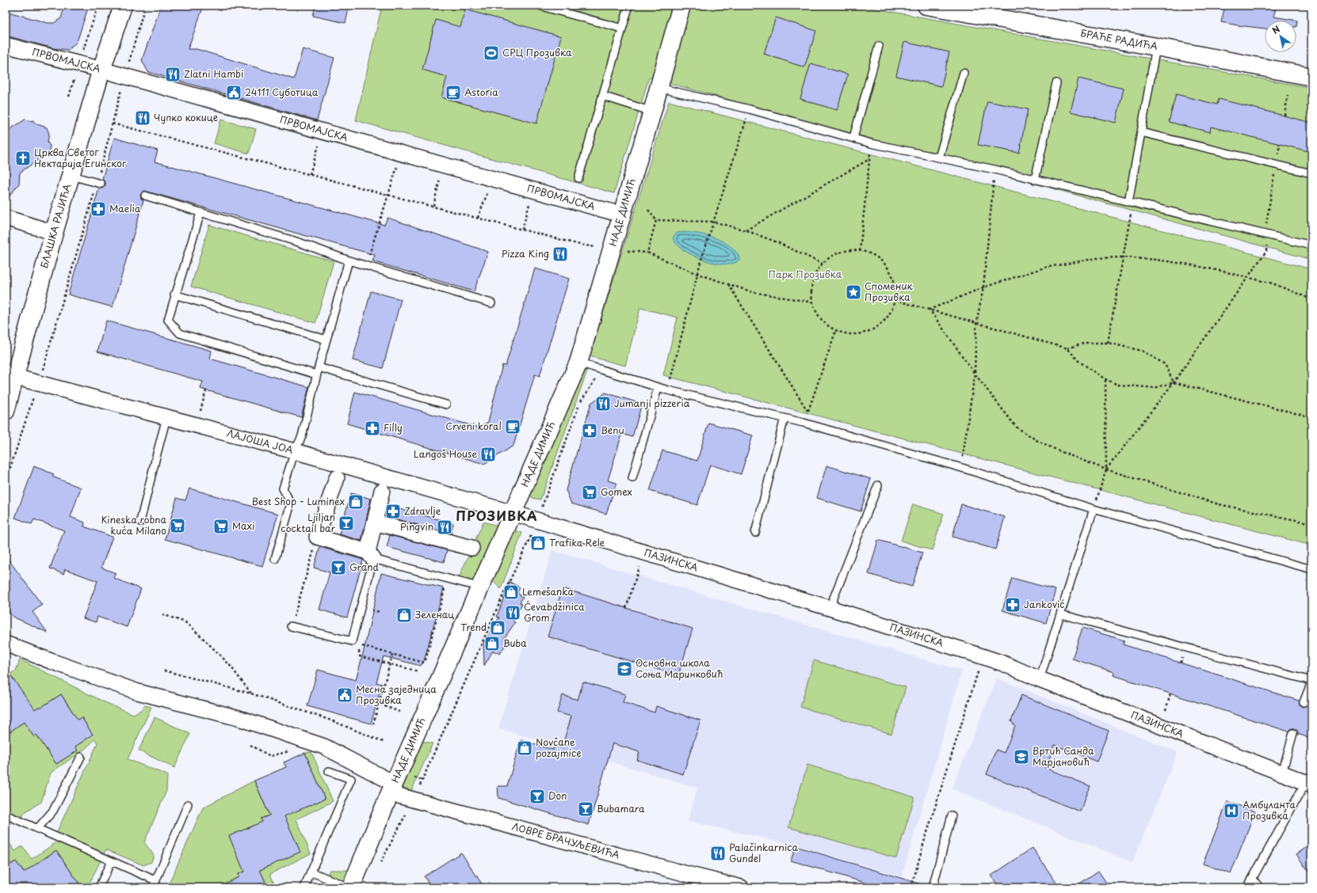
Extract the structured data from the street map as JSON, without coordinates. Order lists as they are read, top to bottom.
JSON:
{
  "streets": {
    "street": [
      "БРАЋЕ РАДИЋА",
      "ПРВОМАЈСКА",
      "НАДЕ ДИМИЋ",
      "БЛАШКА РАЈИЋА",
      "ЛАЈОША ЈОА",
      "ПАЗИНСКА",
      "ЛОВРЕ БРАЧУЉЕВИЋА"
    ]
  },
  "crossings": [
    ["ПРВОМАЈСКА", "НАДЕ ДИМИЋ"],
    ["ПРВОМАЈСКА", "БЛАШКА РАЈИЋА"],
    ["НАДЕ ДИМИЋ", "ЛАЈОША ЈОА"],
    ["НАДЕ ДИМИЋ", "ПАЗИНСКА"],
    ["НАДЕ ДИМИЋ", "ЛОВРЕ БРАЧУЉЕВИЋА"],
    ["БЛАШКА РАЈИЋА", "ЛАЈОША ЈОА"],
    ["ЛАЈОША ЈОА", "ПАЗИНСКА"]
  ],
  "districts": ["ПРОЗИВКА"],
  "parks": ["Парк Прозивка"],
  "places": {
    "sports": ["СРЦ Прозивка"],
    "restaurant": [
      "Zlatni Hambi",
      "Чупко кокице",
      "Pizza King",
      "Jumanji pizzeria",
      "Langoš House",
      "Pingvin",
      "Ćevabdžinica Grom",
      "Palačinkarnica Gundel"
    ],
    "public building": ["24111 Суботица", "Месна заједница Прозивка"],
    "cafe": ["Astoria", "Crveni koral"],
    "church": ["Црква Светог Нектарија Егинског"],
    "pharmacy": [
      "Maelia",
      "Filly",
      "Benu",
      "Zdravlje",
      "Janković"
    ],
    "place": ["Споменик Прозивка"],
    "supermarket": ["Gomex", "Kineska robna kuća Milano", "Maxi"],
    "shop": [
      "Best Shop - Luminex",
      "Trafika Rele",
      "Lemešanka",
      "Зеленац",
      "Trend",
      "Buba",
      "Novčane pozajmice"
    ],
    "bar": [
      "Ljiljan cocktail bar",
      "Grand",
      "Don",
      "Bubamara"
    ],
    "school or university": ["Основна школа Соња Маринковић", "Вртић Санда Марјановић"],
    "hospital": ["Амбуланта Прозивка"]
  },
  "north": "top left"
}
